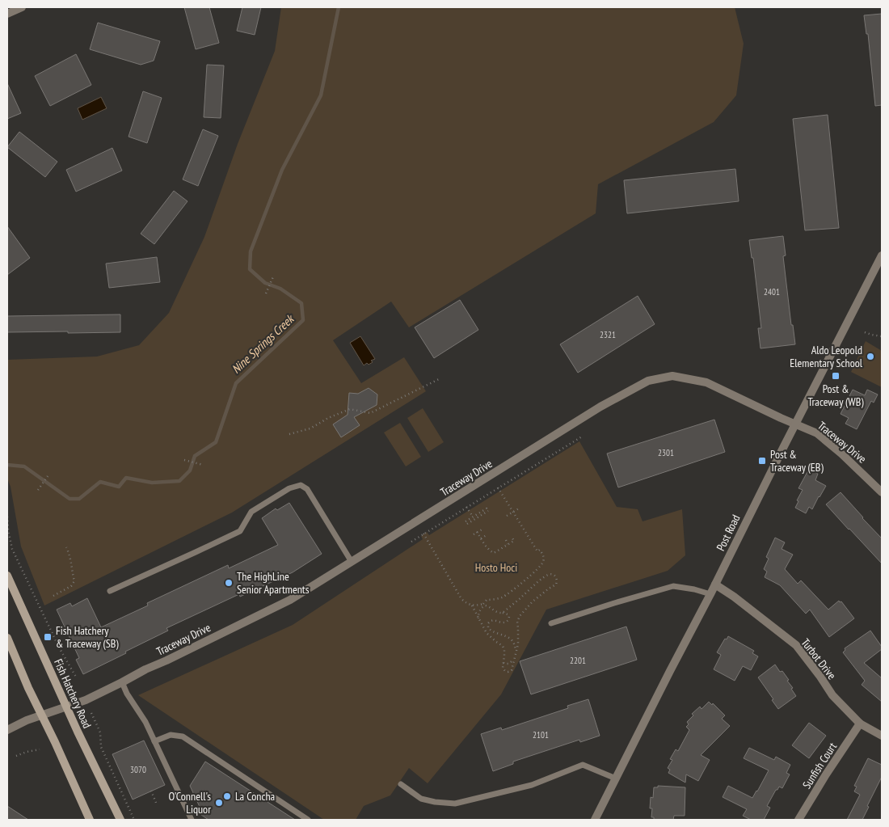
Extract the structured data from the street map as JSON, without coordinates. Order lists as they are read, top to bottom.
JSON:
{
  "streets": {
    "main road": ["Fish Hatchery Road"],
    "street": [
      "Traceway Drive",
      "Post Road",
      "Turbot Drive",
      "Sunfish Court"
    ]
  },
  "crossings": [
    ["Traceway Drive", "Post Road"],
    ["Traceway Drive", "Fish Hatchery Road"],
    ["Post Road", "Turbot Drive"],
    ["Turbot Drive", "Sunfish Court"]
  ],
  "water": ["Nine Springs Creek"],
  "parks": ["Hosto Hoci"],
  "places": {
    "other": [
      "Aldo Leopold Elementary School",
      "The HighLine Senior Apartments",
      "La Concha",
      "O'Connell's Liquor"
    ],
    "transit": ["Post & Traceway (WB)", "Post & Traceway (EB)", "Fish Hatchery & Traceway (SB)"]
  },
  "house_numbers": [
    "2401",
    "2321",
    "2301",
    "2201",
    "2101",
    "3070"
  ]
}
